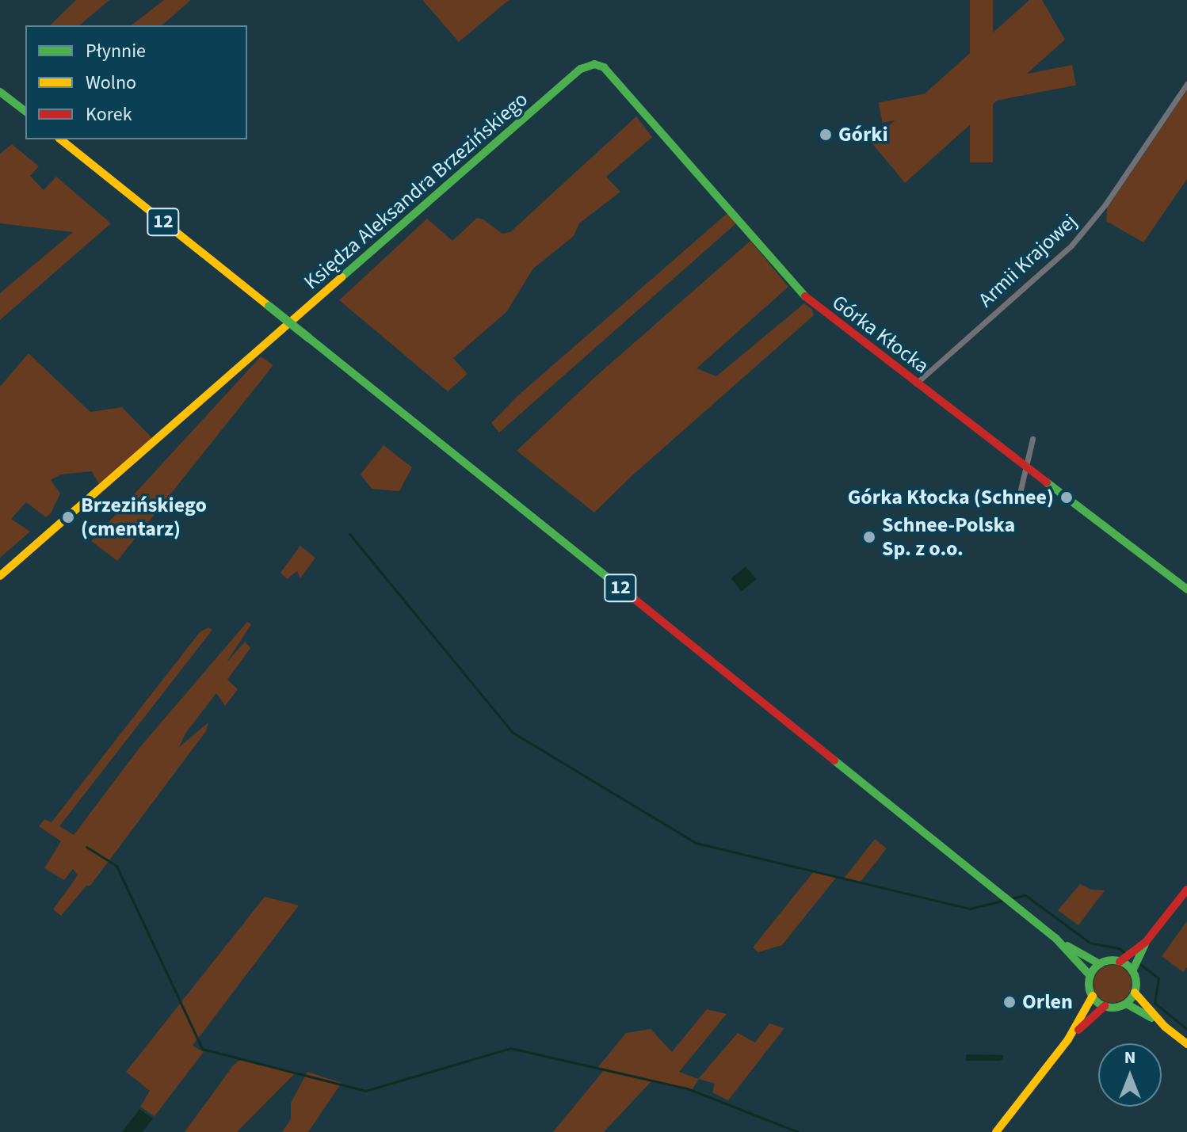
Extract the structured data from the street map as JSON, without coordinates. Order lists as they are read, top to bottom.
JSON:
{
  "streets": {
    "main road": ["Księdza Aleksandra Brzezińskiego", "12", "Górka Kłocka"],
    "street": ["Armii Krajowej"]
  },
  "crossings": [
    ["Księdza Aleksandra Brzezińskiego", "Górka Kłocka"],
    ["Armii Krajowej", "Górka Kłocka"]
  ],
  "places": [
    "Górki",
    "Górka Kłocka (Schnee)",
    "Brzezińskiego (cmentarz)",
    "Schnee-Polska Sp. z o.o.",
    "Orlen"
  ],
  "legend": ["Płynnie", "Wolno", "Korek"],
  "north": "top"
}
